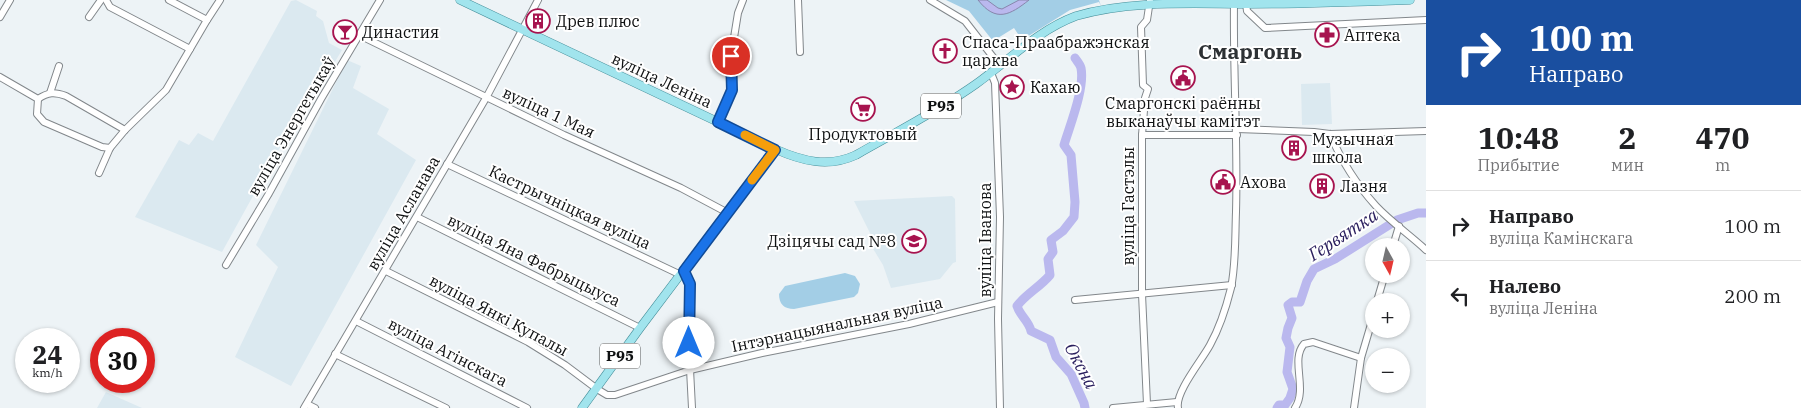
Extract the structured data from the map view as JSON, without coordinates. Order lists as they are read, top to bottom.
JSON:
{
  "streets": {
    "main road": ["вуліца Леніна", "Р95"],
    "street": [
      "вуліца 1 Мая",
      "вуліца Энергетыкаў",
      "вуліца Гастэлы",
      "Кастрычніцкая вуліца",
      "вуліца Асланава",
      "вуліца Іванова",
      "вуліца Яна Фабрыцыуса",
      "вуліца Янкі Купалы",
      "Інтэрнацыянальная вуліца",
      "вуліца Агінскага"
    ]
  },
  "crossings": [
    ["вуліца Леніна", "Р95"],
    ["вуліца Леніна", "вуліца Гастэлы"],
    ["вуліца Леніна", "вуліца Асланава"],
    ["вуліца Леніна", "вуліца Іванова"],
    ["Р95", "вуліца 1 Мая"],
    ["Р95", "Кастрычніцкая вуліца"],
    ["Р95", "вуліца Яна Фабрыцыуса"],
    ["Р95", "вуліца Янкі Купалы"],
    ["Р95", "Інтэрнацыянальная вуліца"],
    ["вуліца 1 Мая", "вуліца Энергетыкаў"],
    ["вуліца 1 Мая", "вуліца Асланава"],
    ["Кастрычніцкая вуліца", "вуліца Асланава"],
    ["вуліца Асланава", "вуліца Яна Фабрыцыуса"],
    ["вуліца Асланава", "вуліца Янкі Купалы"],
    ["вуліца Асланава", "вуліца Агінскага"],
    ["вуліца Іванова", "Інтэрнацыянальная вуліца"],
    ["вуліца Янкі Купалы", "Інтэрнацыянальная вуліца"]
  ],
  "districts": ["Смаргонь"],
  "water": ["Гервятка", "Оксна"],
  "places": {
    "building": ["Древ плюс", "Музычная школа", "Лазня"],
    "bar": ["Династия"],
    "pharmacy": ["Аптека"],
    "church": ["Спаса-Праабражэнская царква"],
    "public building": ["Смаргонскі раённы выканаўчы камітэт", "Ахова"],
    "place": ["Кахаю"],
    "supermarket": ["Продуктовый"],
    "school or university": ["Дзіцячы сад №8"]
  },
  "north": "bottom",
  "page": {
    "turn": ["100 m", "Направо"],
    "eta": [
      "10:48",
      "Прибытие",
      "2",
      "мин",
      "470",
      "m"
    ],
    "list": [
      {
        "name": "Направо",
        "note": "вуліца Камінскага",
        "value": "100 m"
      },
      {
        "name": "Налево",
        "note": "вуліца Леніна",
        "value": "200 m"
      }
    ],
    "map_buttons": ["+", "−"],
    "speed": "24 km/h",
    "limit": "30"
  }
}
